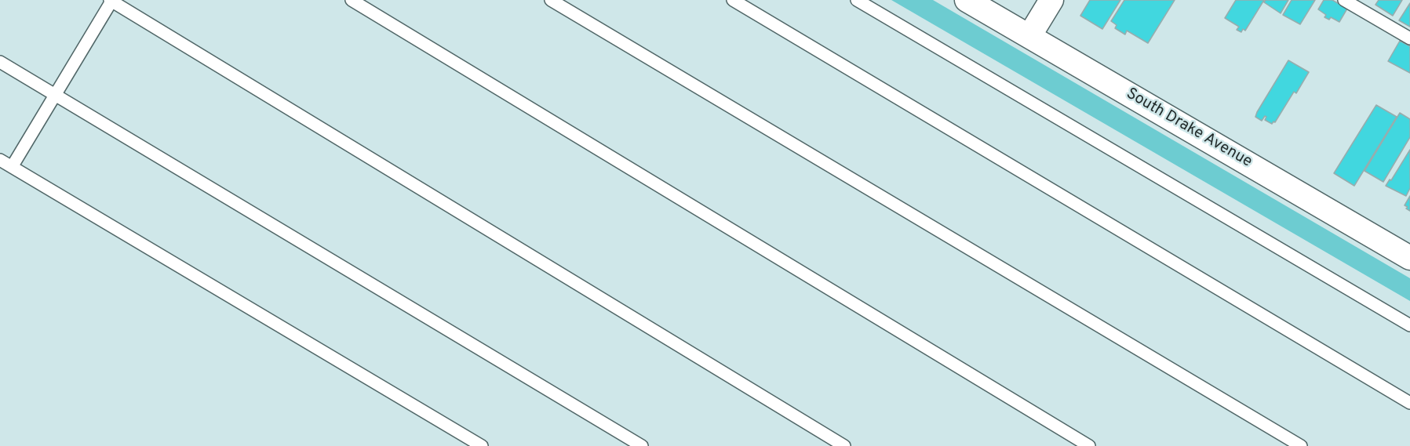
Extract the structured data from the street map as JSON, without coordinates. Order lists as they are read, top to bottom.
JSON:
{
  "streets": {
    "street": ["South Drake Avenue"]
  }
}
